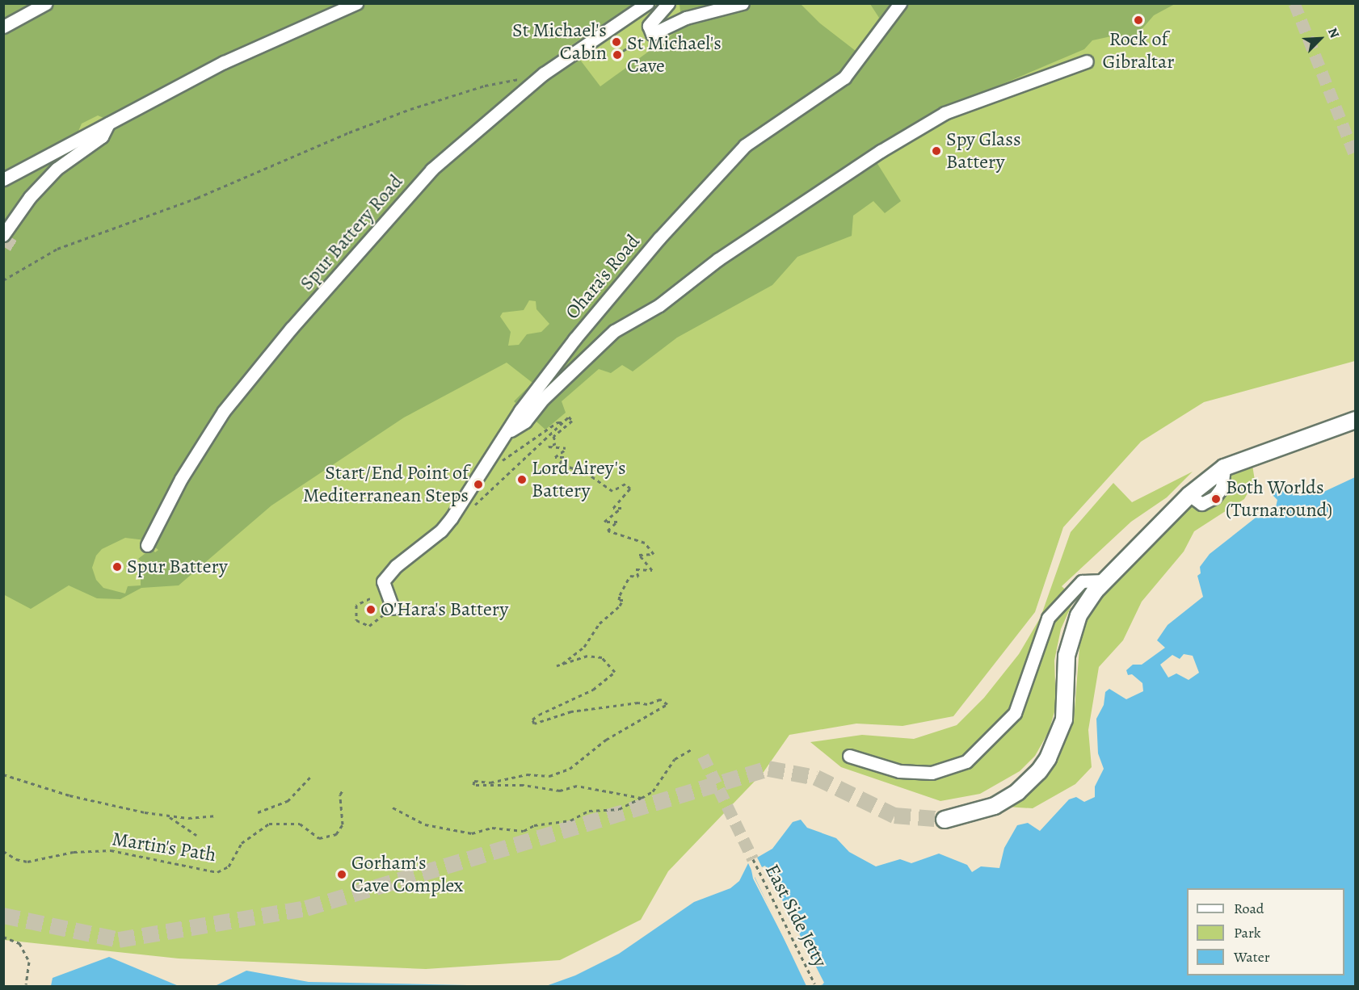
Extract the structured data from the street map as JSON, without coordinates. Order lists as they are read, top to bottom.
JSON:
{
  "streets": {
    "street": ["Spur Battery Road", "Ohara's Road"],
    "path": ["Martin's Path", "East Side Jetty"]
  },
  "places": [
    "Rock of Gibraltar",
    "St Michael's Cabin",
    "St Michael's Cave",
    "Spy Glass Battery",
    "Lord Airey's Battery",
    "Start/End Point of Mediterranean Steps",
    "Both Worlds (Turnaround)",
    "Spur Battery",
    "O'Hara's Battery",
    "Gorham's Cave Complex"
  ],
  "legend": ["Road", "Park", "Water"],
  "north": "top right"
}
